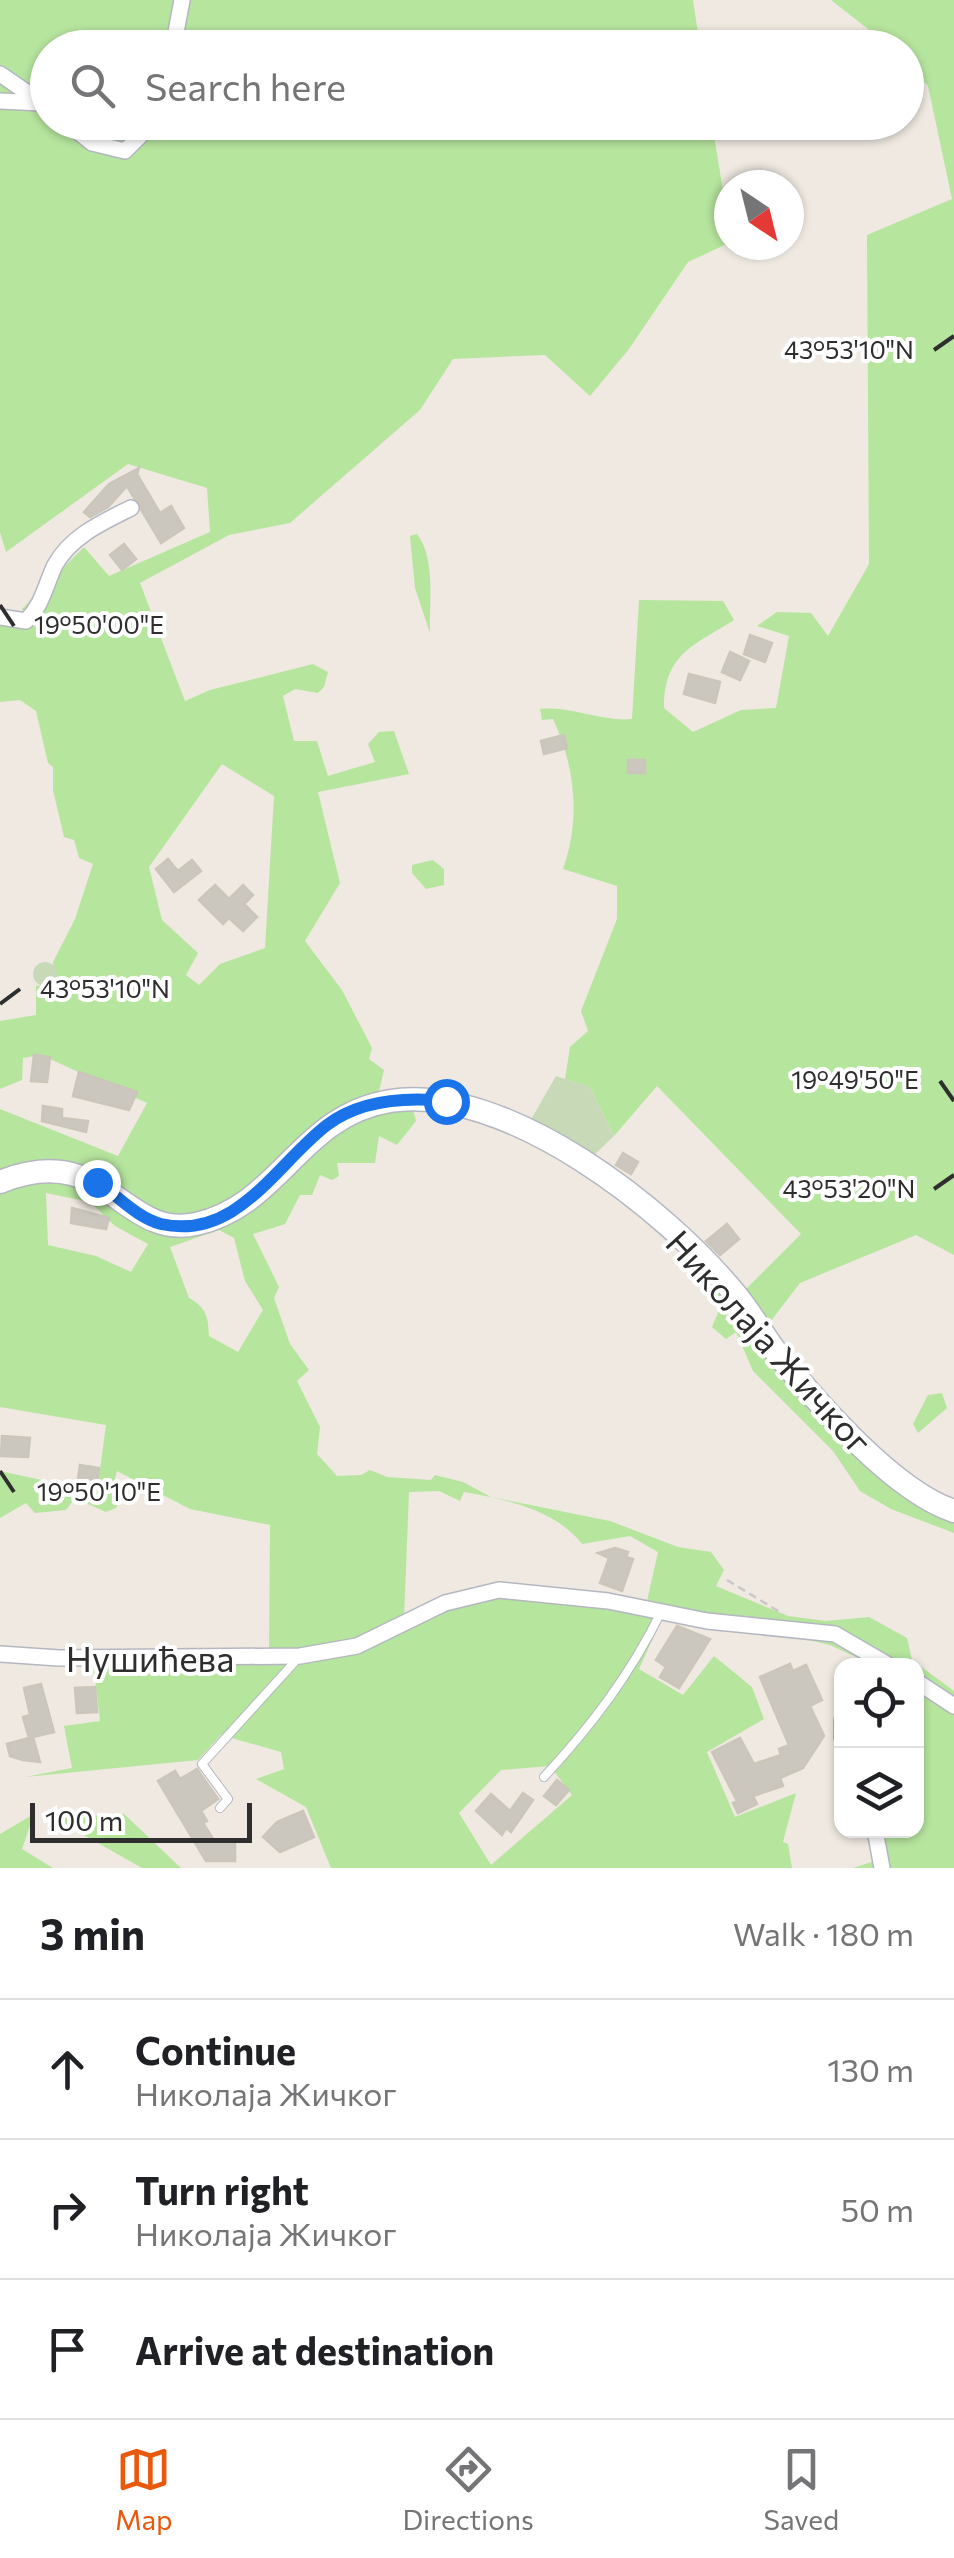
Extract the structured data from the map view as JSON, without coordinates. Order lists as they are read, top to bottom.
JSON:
{
  "streets": {
    "street": ["Николаја Жичког", "Нушићева"]
  },
  "scale_bar": "100 m",
  "north": "bottom right",
  "page": {
    "search": "Search here",
    "scale": "100 m",
    "heading": ["3 min", "Walk · 180 m"],
    "list": [
      ["Continue", "Николаја Жичког", "130 m"],
      ["Turn right", "Николаја Жичког", "50 m"],
      "Arrive at destination"
    ],
    "nav": ["Map", "Directions", "Saved"]
  },
  "coordinates": [
    "43°53'10\"N",
    "19°50'00\"E",
    "19°49'50\"E",
    "43°53'20\"N",
    "19°50'10\"E"
  ]
}
